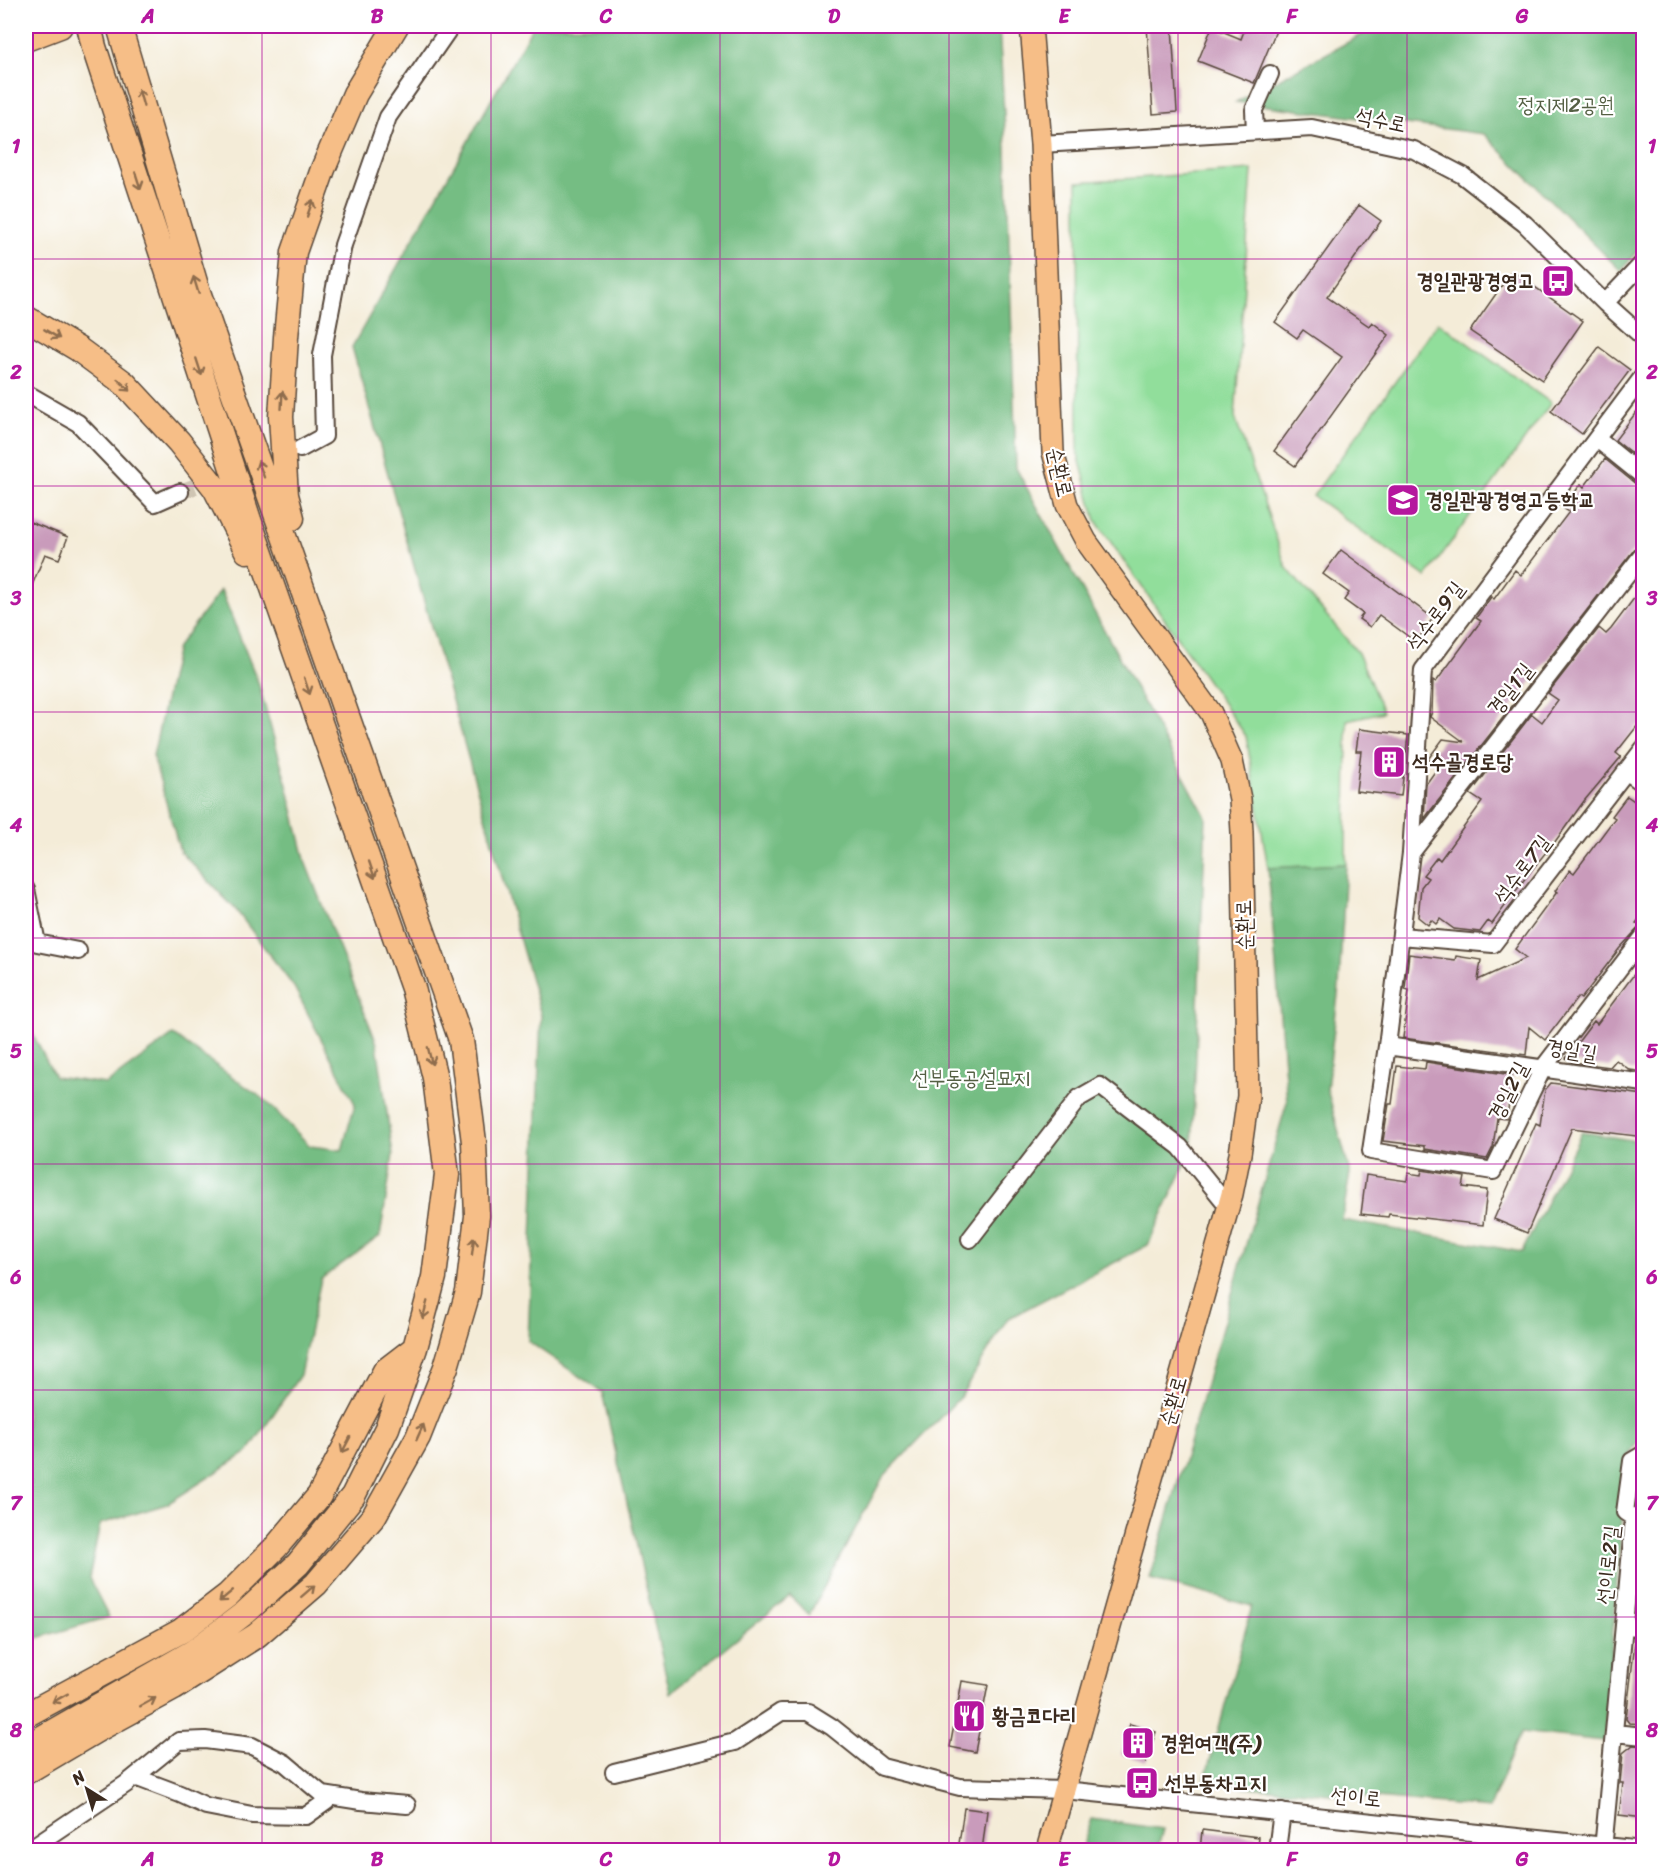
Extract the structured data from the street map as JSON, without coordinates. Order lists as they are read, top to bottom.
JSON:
{
  "streets": {
    "main road": ["순환로"],
    "street": [
      "석수로",
      "석수로9길",
      "경일1길",
      "석수로7길",
      "경일길",
      "경일2길",
      "선이로2길",
      "선이로"
    ]
  },
  "crossings": [
    ["석수로", "순환로"],
    ["순환로", "선이로"],
    ["석수로9길", "경일1길"],
    ["석수로9길", "석수로7길"],
    ["석수로9길", "경일길"],
    ["석수로9길", "경일2길"],
    ["경일길", "경일2길"],
    ["선이로2길", "선이로"]
  ],
  "parks": ["정지제2공원", "선부동공설묘지"],
  "places": {
    "bus stop": ["경일관광경영고", "선부동차고지"],
    "school or university": ["경일관광경영고등학교"],
    "building": ["석수골경로당", "경원여객(주)"],
    "restaurant": ["황금코다리"]
  },
  "north": "top left",
  "grid": {
    "columns": [
      "A",
      "B",
      "C",
      "D",
      "E",
      "F",
      "G"
    ],
    "rows": [
      "1",
      "2",
      "3",
      "4",
      "5",
      "6",
      "7",
      "8"
    ]
  }
}
